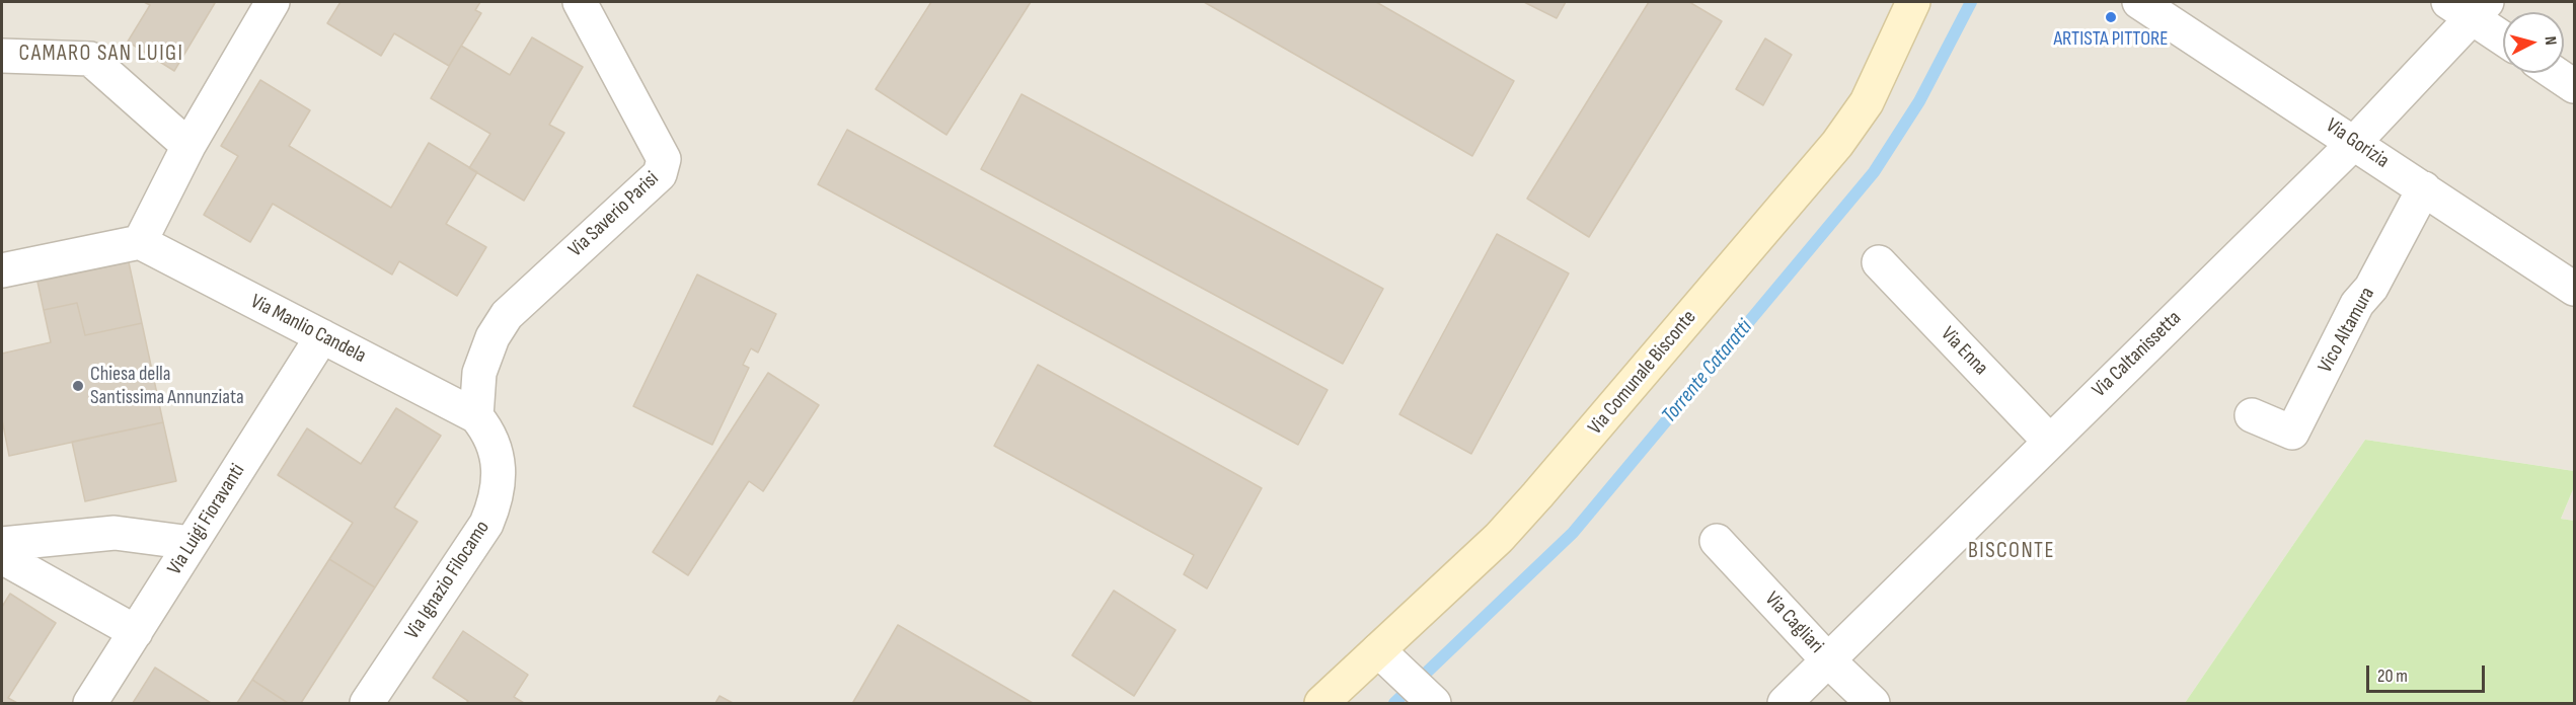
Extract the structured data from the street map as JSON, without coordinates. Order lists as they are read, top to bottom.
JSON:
{
  "streets": {
    "street": [
      "Via Gorizia",
      "Via Saverio Parisi",
      "Via Manlio Candela",
      "Vico Altamura",
      "Via Enna",
      "Via Caltanissetta",
      "Via Comunale Bisconte",
      "Via Luigi Fioravanti",
      "Via Ignazio Filocamo",
      "Via Cagliari"
    ]
  },
  "crossings": [
    ["Via Gorizia", "Vico Altamura"],
    ["Via Gorizia", "Via Caltanissetta"],
    ["Via Saverio Parisi", "Via Manlio Candela"],
    ["Via Saverio Parisi", "Via Ignazio Filocamo"],
    ["Via Manlio Candela", "Via Luigi Fioravanti"],
    ["Via Manlio Candela", "Via Ignazio Filocamo"],
    ["Via Enna", "Via Caltanissetta"],
    ["Via Caltanissetta", "Via Cagliari"]
  ],
  "districts": ["CAMARO SAN LUIGI", "BISCONTE"],
  "water": ["Torrente Cataratti"],
  "places": ["ARTISTA PITTORE", "Chiesa della Santissima Annunziata"],
  "scale_bar": "20 m",
  "north": "right"
}
